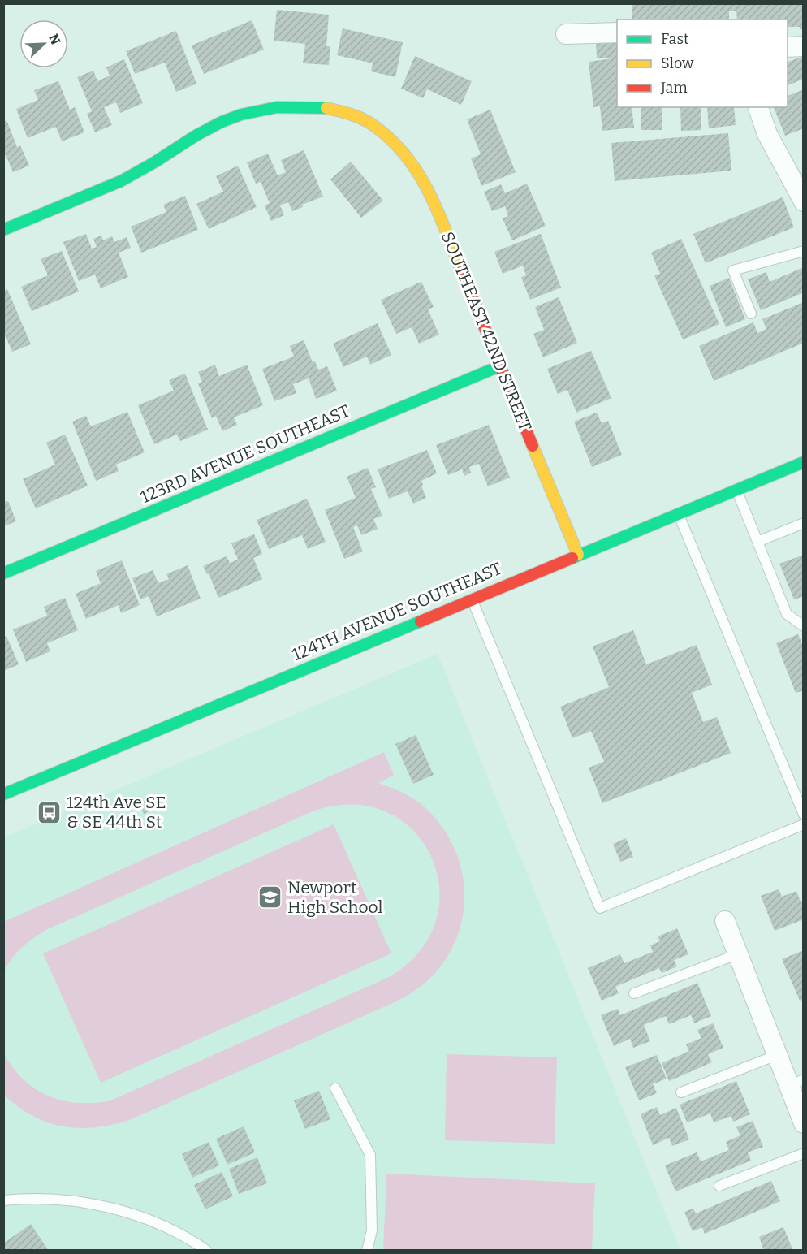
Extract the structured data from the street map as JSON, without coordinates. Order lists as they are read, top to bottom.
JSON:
{
  "streets": {
    "street": ["SOUTHEAST 42ND STREET", "123RD AVENUE SOUTHEAST", "124TH AVENUE SOUTHEAST"]
  },
  "crossings": [
    ["SOUTHEAST 42ND STREET", "123RD AVENUE SOUTHEAST"],
    ["SOUTHEAST 42ND STREET", "124TH AVENUE SOUTHEAST"]
  ],
  "places": {
    "bus stop": ["124th Ave SE & SE 44th St"],
    "school or university": ["Newport High School"]
  },
  "legend": ["Fast", "Slow", "Jam"],
  "north": "top right"
}
